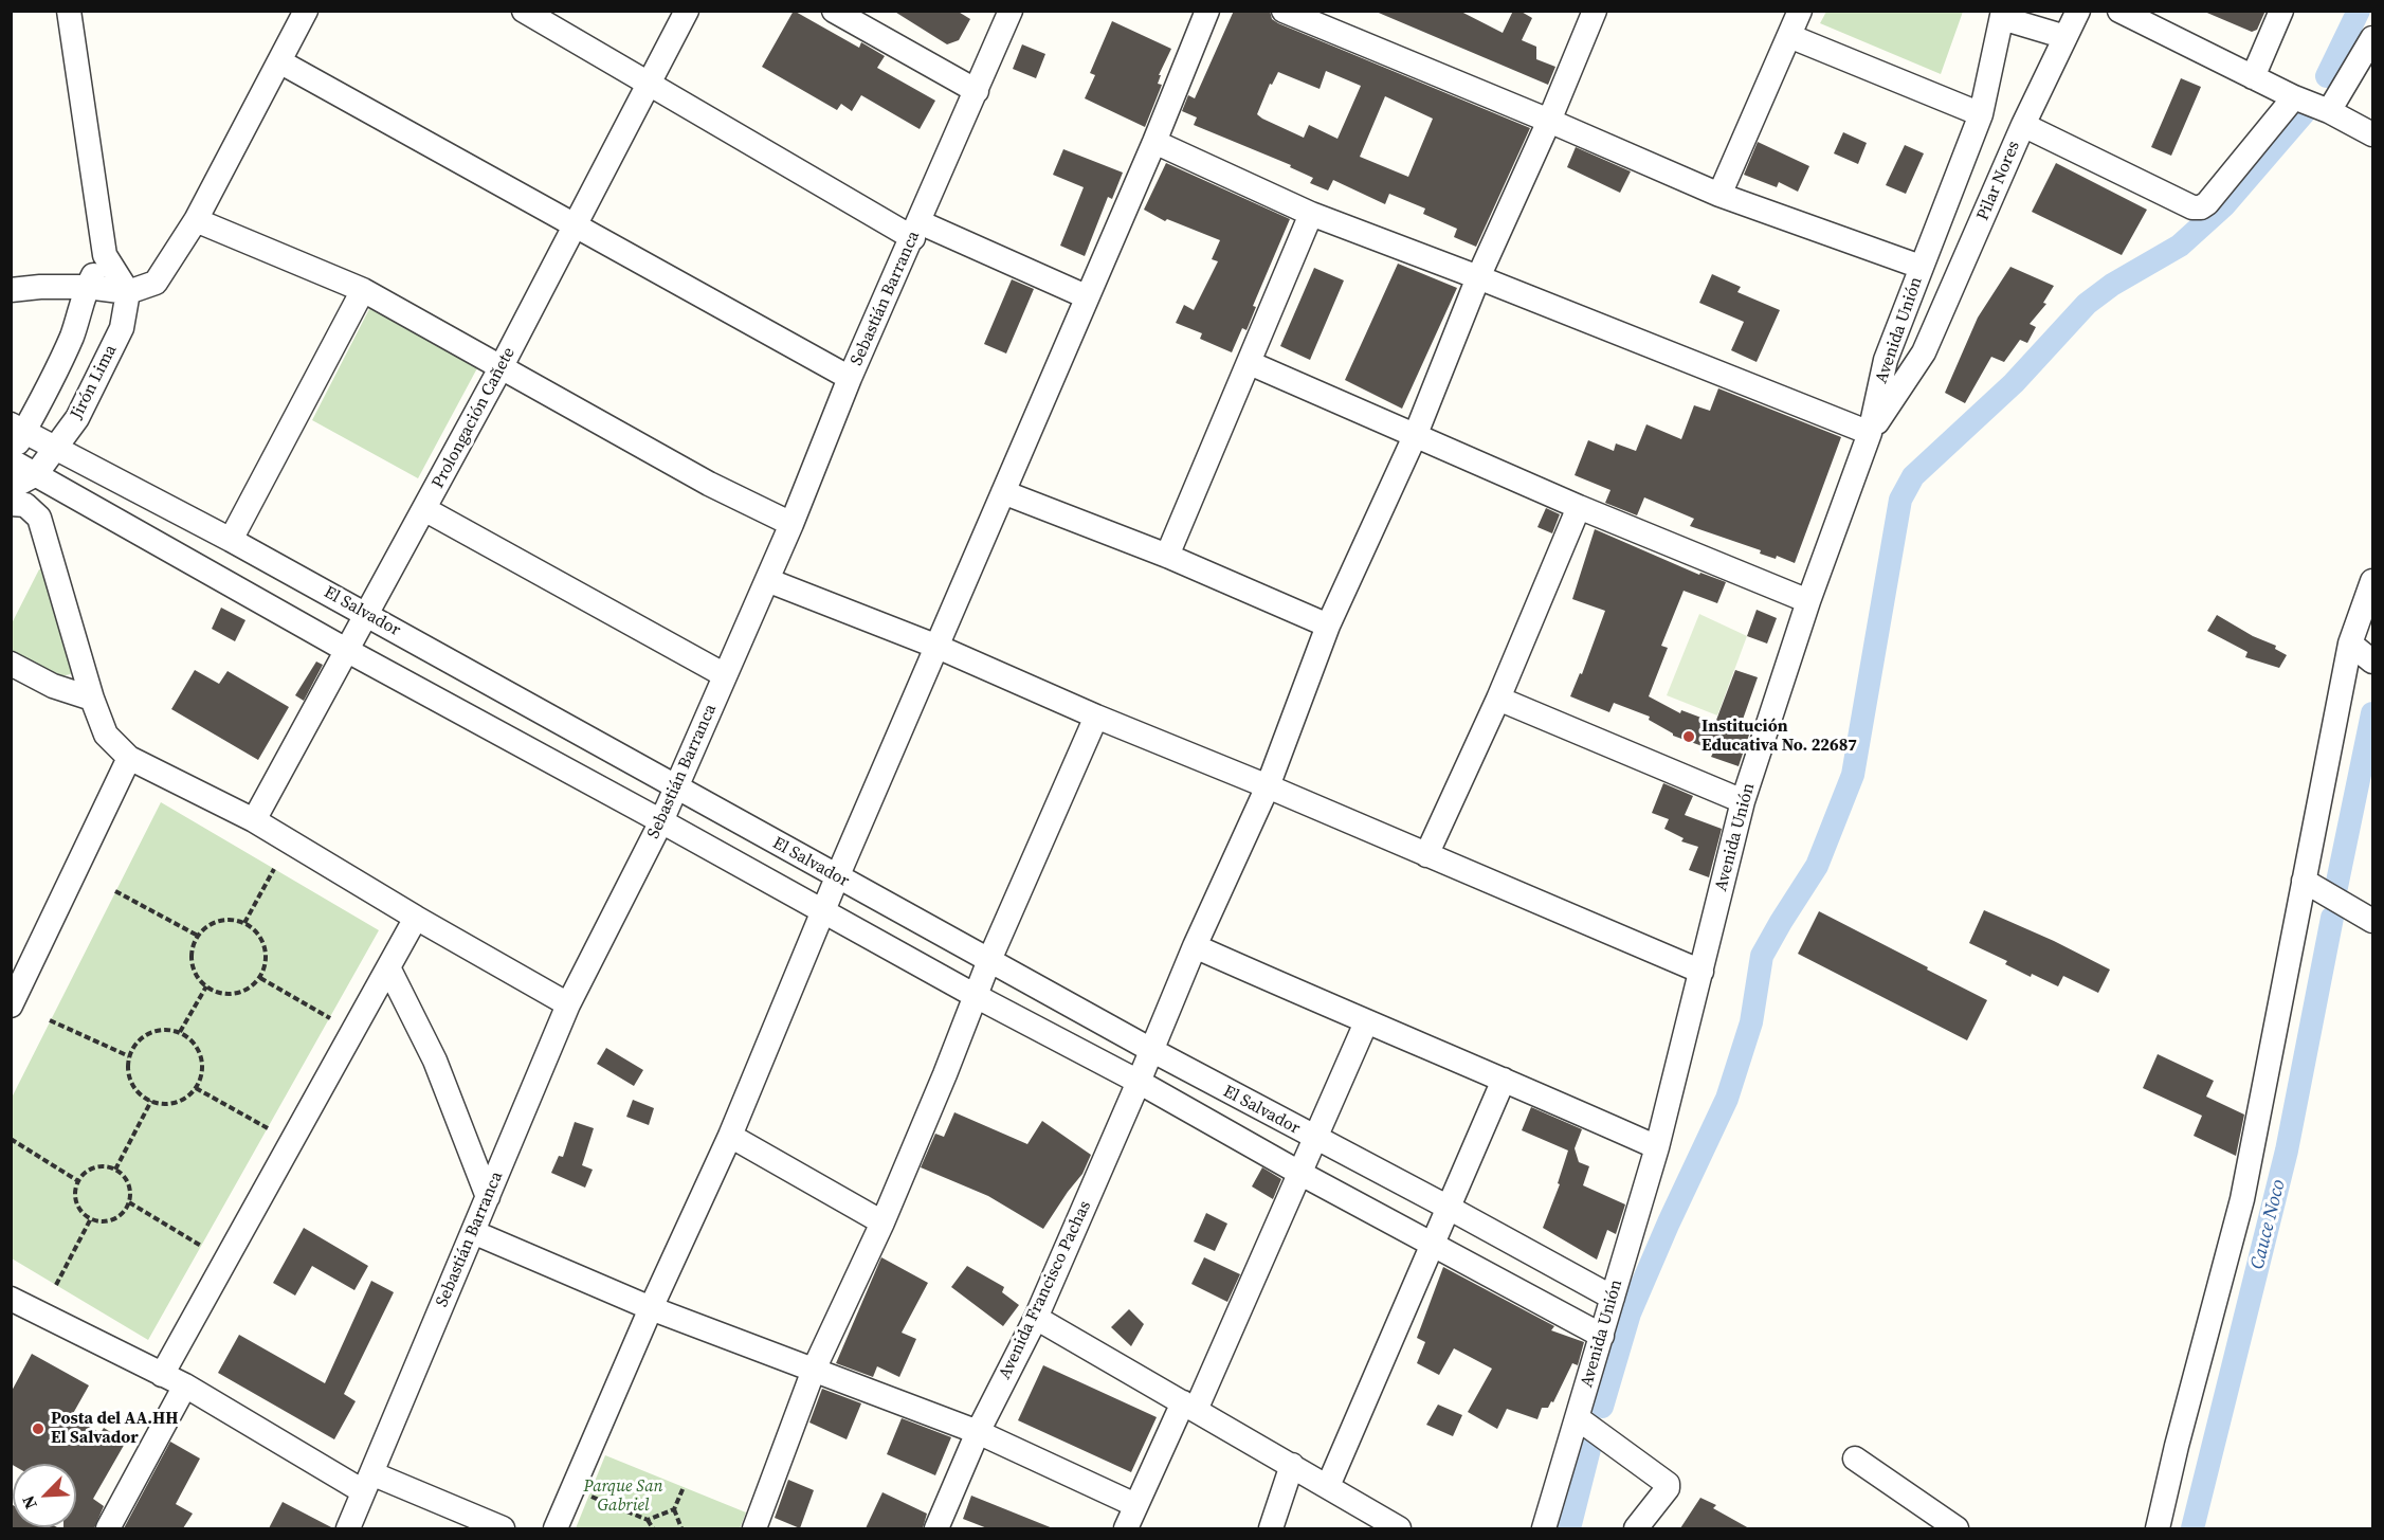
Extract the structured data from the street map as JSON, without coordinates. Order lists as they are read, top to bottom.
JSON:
{
  "streets": {
    "street": [
      "Pilar Nores",
      "Sebastián Barranca",
      "Avenida Unión",
      "Jirón Lima",
      "Prolongación Cañete",
      "El Salvador",
      "Avenida Francisco Pachas"
    ]
  },
  "crossings": [
    ["Pilar Nores", "Avenida Unión"],
    ["Sebastián Barranca", "El Salvador"],
    ["Avenida Unión", "El Salvador"],
    ["Jirón Lima", "El Salvador"],
    ["Prolongación Cañete", "El Salvador"],
    ["El Salvador", "Avenida Francisco Pachas"]
  ],
  "water": ["Cauce Noco"],
  "parks": ["Parque San Gabriel"],
  "places": ["Institución Educativa No. 22687", "Posta del AA.HH El Salvador"],
  "north": "bottom left"
}
